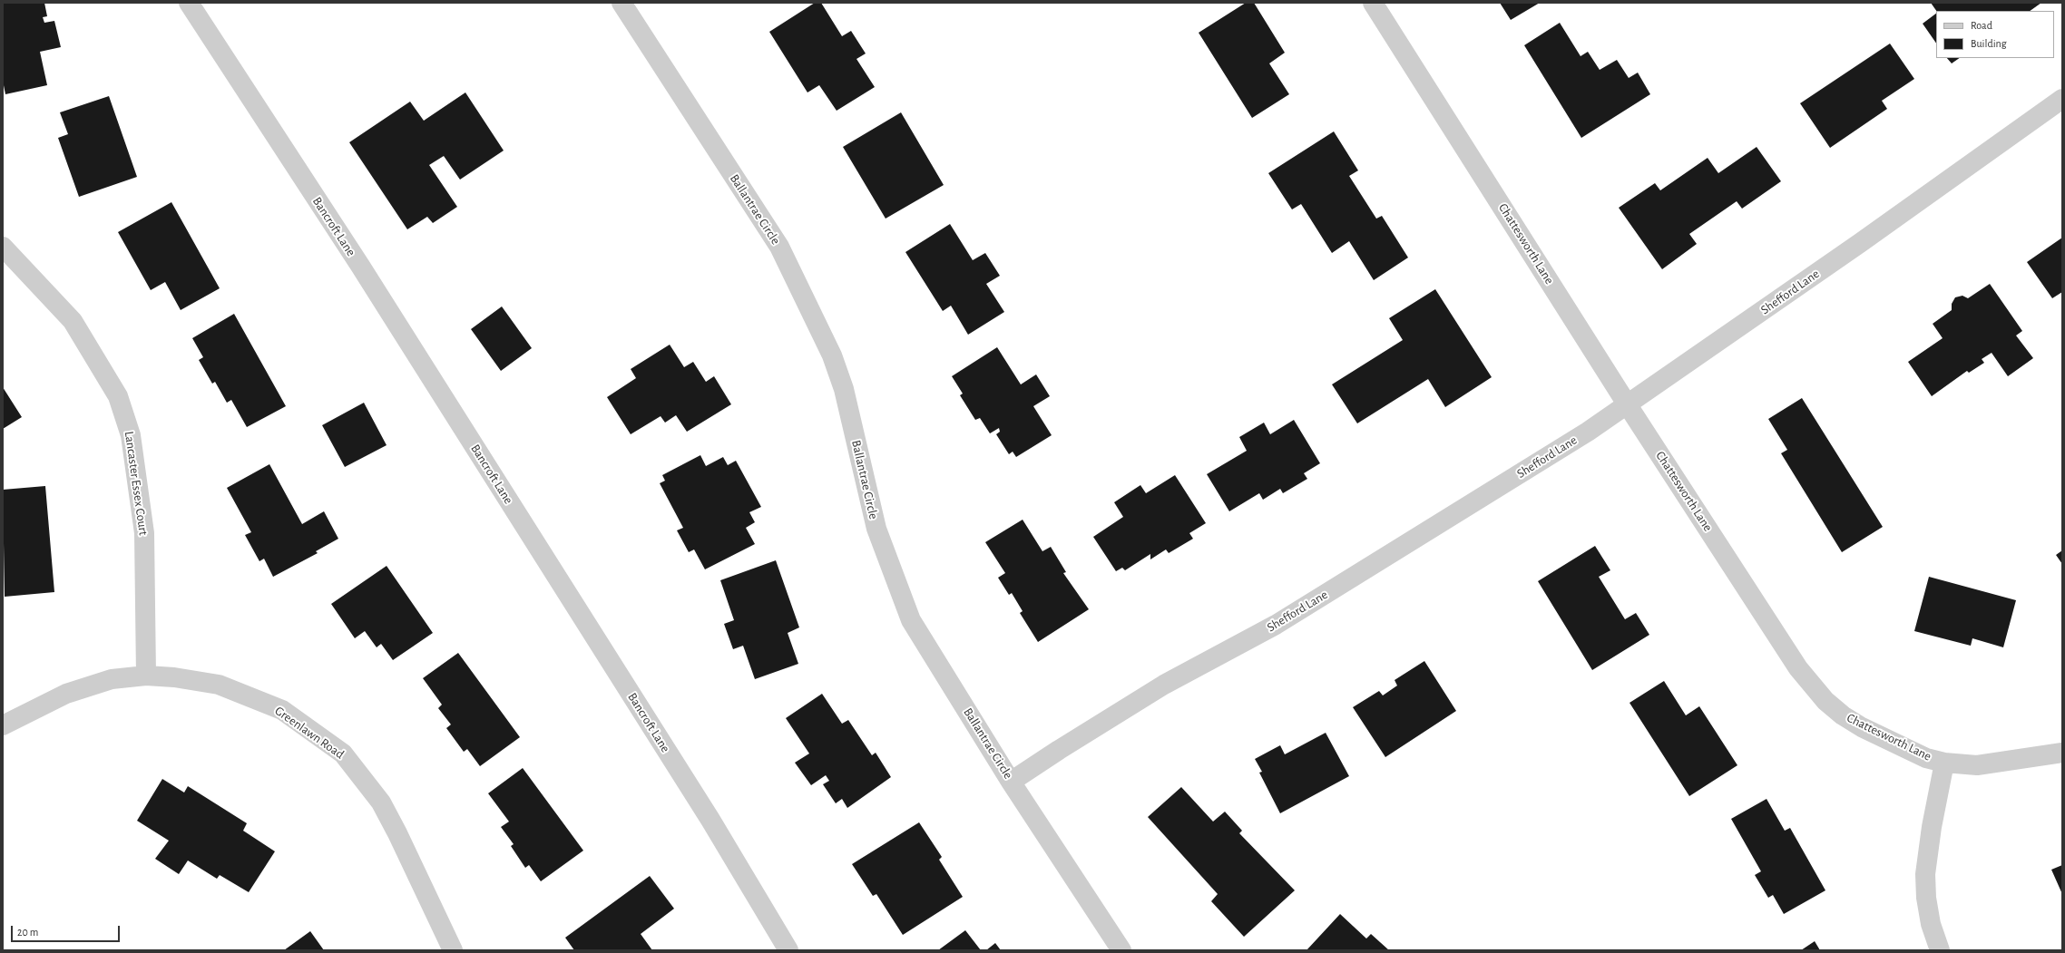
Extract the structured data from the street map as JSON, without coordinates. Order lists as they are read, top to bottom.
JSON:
{
  "streets": {
    "street": [
      "Ballantrae Circle",
      "Bancroft Lane",
      "Chattesworth Lane",
      "Shefford Lane",
      "Lancaster Essex Court",
      "Greenlawn Road"
    ]
  },
  "crossings": [
    ["Ballantrae Circle", "Shefford Lane"],
    ["Chattesworth Lane", "Shefford Lane"],
    ["Lancaster Essex Court", "Greenlawn Road"]
  ],
  "legend": ["Road", "Building"],
  "scale_bar": "20 m"
}
